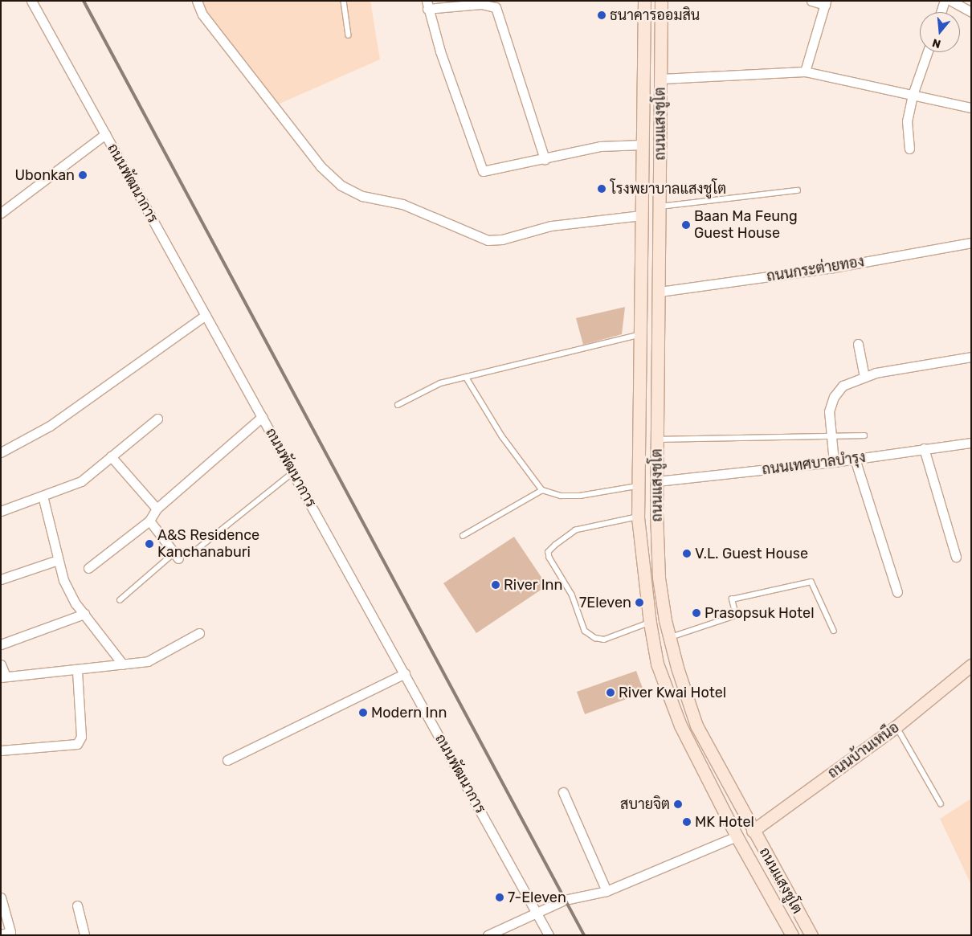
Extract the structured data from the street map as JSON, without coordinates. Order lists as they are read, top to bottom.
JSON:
{
  "streets": {
    "main road": ["ถนนแสงชูโต", "ถนนบ้านเหนือ"],
    "street": ["ถนนพัฒนาการ", "ถนนกระต่ายทอง", "ถนนเทศบาลบำรุง"]
  },
  "crossings": [
    ["ถนนแสงชูโต", "ถนนกระต่ายทอง"],
    ["ถนนแสงชูโต", "ถนนเทศบาลบำรุง"],
    ["ถนนแสงชูโต", "ถนนบ้านเหนือ"]
  ],
  "places": [
    "ธนาคารออมสิน",
    "Ubonkan",
    "โรงพยาบาลแสงชูโต",
    "Baan Ma Feung Guest House",
    "A&S Residence Kanchanaburi",
    "V.L. Guest House",
    "River Inn",
    "7Eleven",
    "Prasopsuk Hotel",
    "River Kwai Hotel",
    "Modern Inn",
    "สบายจิต",
    "MK Hotel",
    "7-Eleven"
  ],
  "north": "bottom"
}
